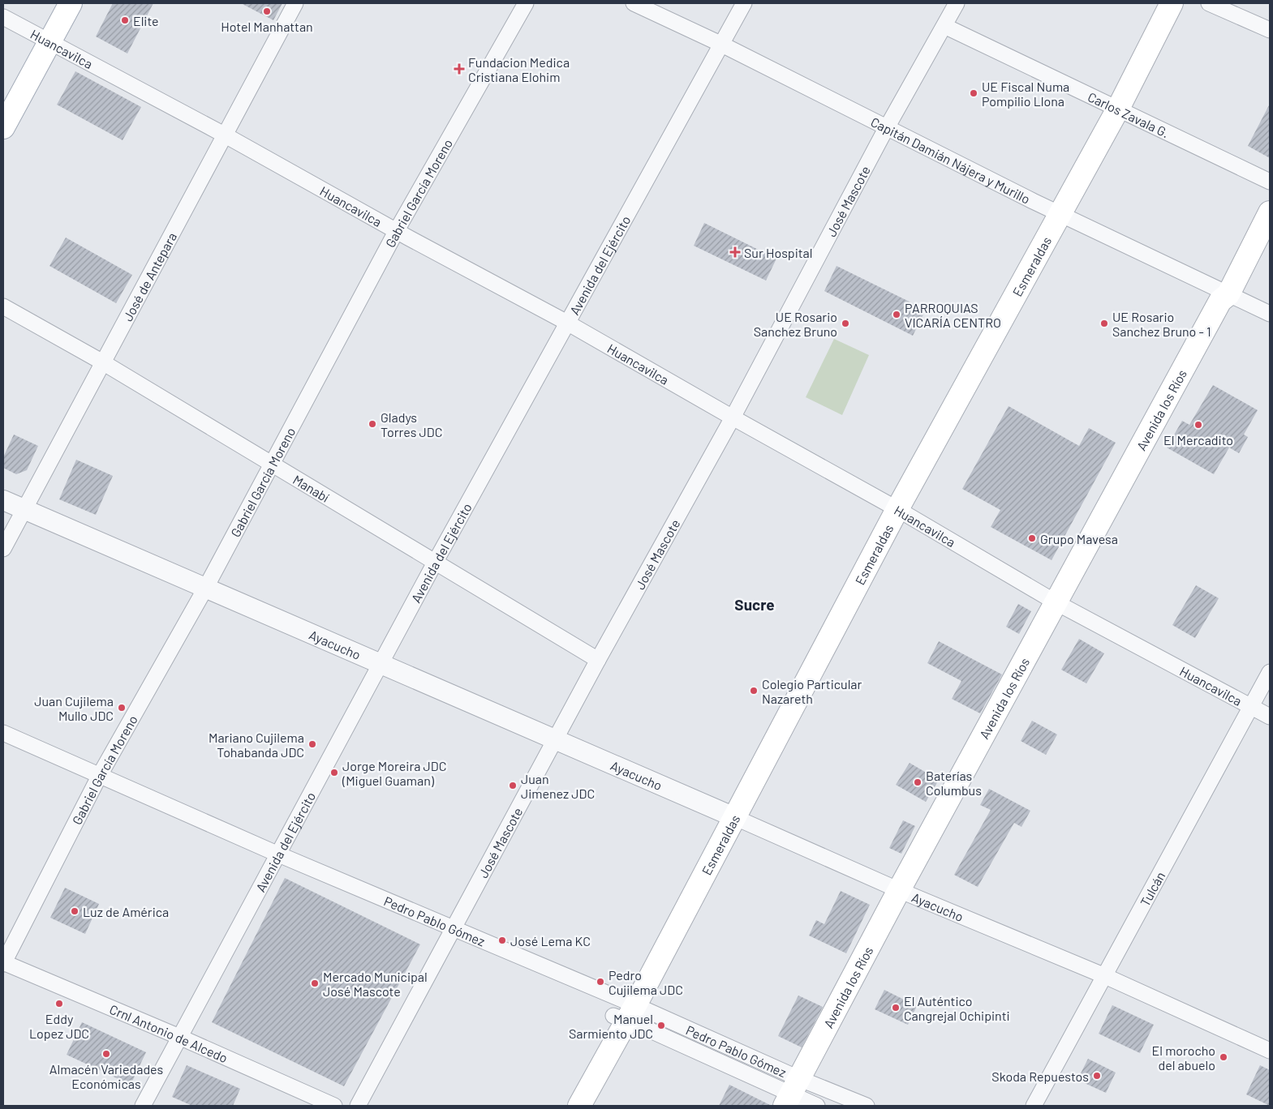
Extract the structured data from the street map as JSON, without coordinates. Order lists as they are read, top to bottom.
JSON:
{
  "streets": {
    "main road": ["Esmeraldas", "Avenida los Ríos"],
    "street": [
      "Huancavilca",
      "Carlos Zavala G.",
      "Capitán Damián Nájera y Murillo",
      "Gabriel García Moreno",
      "José Mascote",
      "Avenida del Ejército",
      "José de Antepara",
      "Manabí",
      "Ayacucho",
      "Tulcán",
      "Pedro Pablo Gómez",
      "Crnl Antonio de Alcedo"
    ]
  },
  "crossings": [
    ["Huancavilca", "Gabriel García Moreno"],
    ["Huancavilca", "José Mascote"],
    ["Huancavilca", "Avenida del Ejército"],
    ["Huancavilca", "Esmeraldas"],
    ["Huancavilca", "José de Antepara"],
    ["Huancavilca", "Avenida los Ríos"],
    ["Huancavilca", "Tulcán"],
    ["Carlos Zavala G.", "José Mascote"],
    ["Carlos Zavala G.", "Esmeraldas"],
    ["Capitán Damián Nájera y Murillo", "José Mascote"],
    ["Capitán Damián Nájera y Murillo", "Avenida del Ejército"],
    ["Capitán Damián Nájera y Murillo", "Esmeraldas"],
    ["Capitán Damián Nájera y Murillo", "Avenida los Ríos"],
    ["Gabriel García Moreno", "Manabí"],
    ["Gabriel García Moreno", "Ayacucho"],
    ["Gabriel García Moreno", "Pedro Pablo Gómez"],
    ["Gabriel García Moreno", "Crnl Antonio de Alcedo"],
    ["José Mascote", "Manabí"],
    ["José Mascote", "Ayacucho"],
    ["José Mascote", "Pedro Pablo Gómez"],
    ["Avenida del Ejército", "Manabí"],
    ["Avenida del Ejército", "Ayacucho"],
    ["Avenida del Ejército", "Pedro Pablo Gómez"],
    ["Avenida del Ejército", "Crnl Antonio de Alcedo"],
    ["Esmeraldas", "Ayacucho"],
    ["Esmeraldas", "Pedro Pablo Gómez"],
    ["José de Antepara", "Manabí"],
    ["José de Antepara", "Ayacucho"],
    ["Avenida los Ríos", "Ayacucho"],
    ["Avenida los Ríos", "Pedro Pablo Gómez"],
    ["Ayacucho", "Tulcán"]
  ],
  "districts": ["Sucre"],
  "places": {
    "other": [
      "Hotel Manhattan",
      "Elite",
      "UE Fiscal Numa Pompilio Llona",
      "PARROQUIAS VICARÍA CENTRO",
      "UE Rosario Sanchez Bruno",
      "UE Rosario Sanchez Bruno - 1",
      "Gladys Torres JDC",
      "El Mercadito",
      "Grupo Mavesa",
      "Colegio Particular Nazareth",
      "Juan Cujilema Mullo JDC",
      "Mariano Cujilema Tohabanda JDC",
      "Jorge Moreira JDC (Miguel Guaman)",
      "Baterías Columbus",
      "Juan Jimenez JDC",
      "Luz de América",
      "José Lema KC",
      "Pedro Cujilema JDC",
      "Mercado Municipal José Mascote",
      "Eddy Lopez JDC",
      "El Auténtico Cangrejal Ochipinti",
      "Manuel Sarmiento JDC",
      "Almacén Variedades Económicas",
      "El morocho del abuelo",
      "Skoda Repuestos"
    ],
    "health": ["Fundacion Medica Cristiana Elohim", "Sur Hospital"]
  }
}
